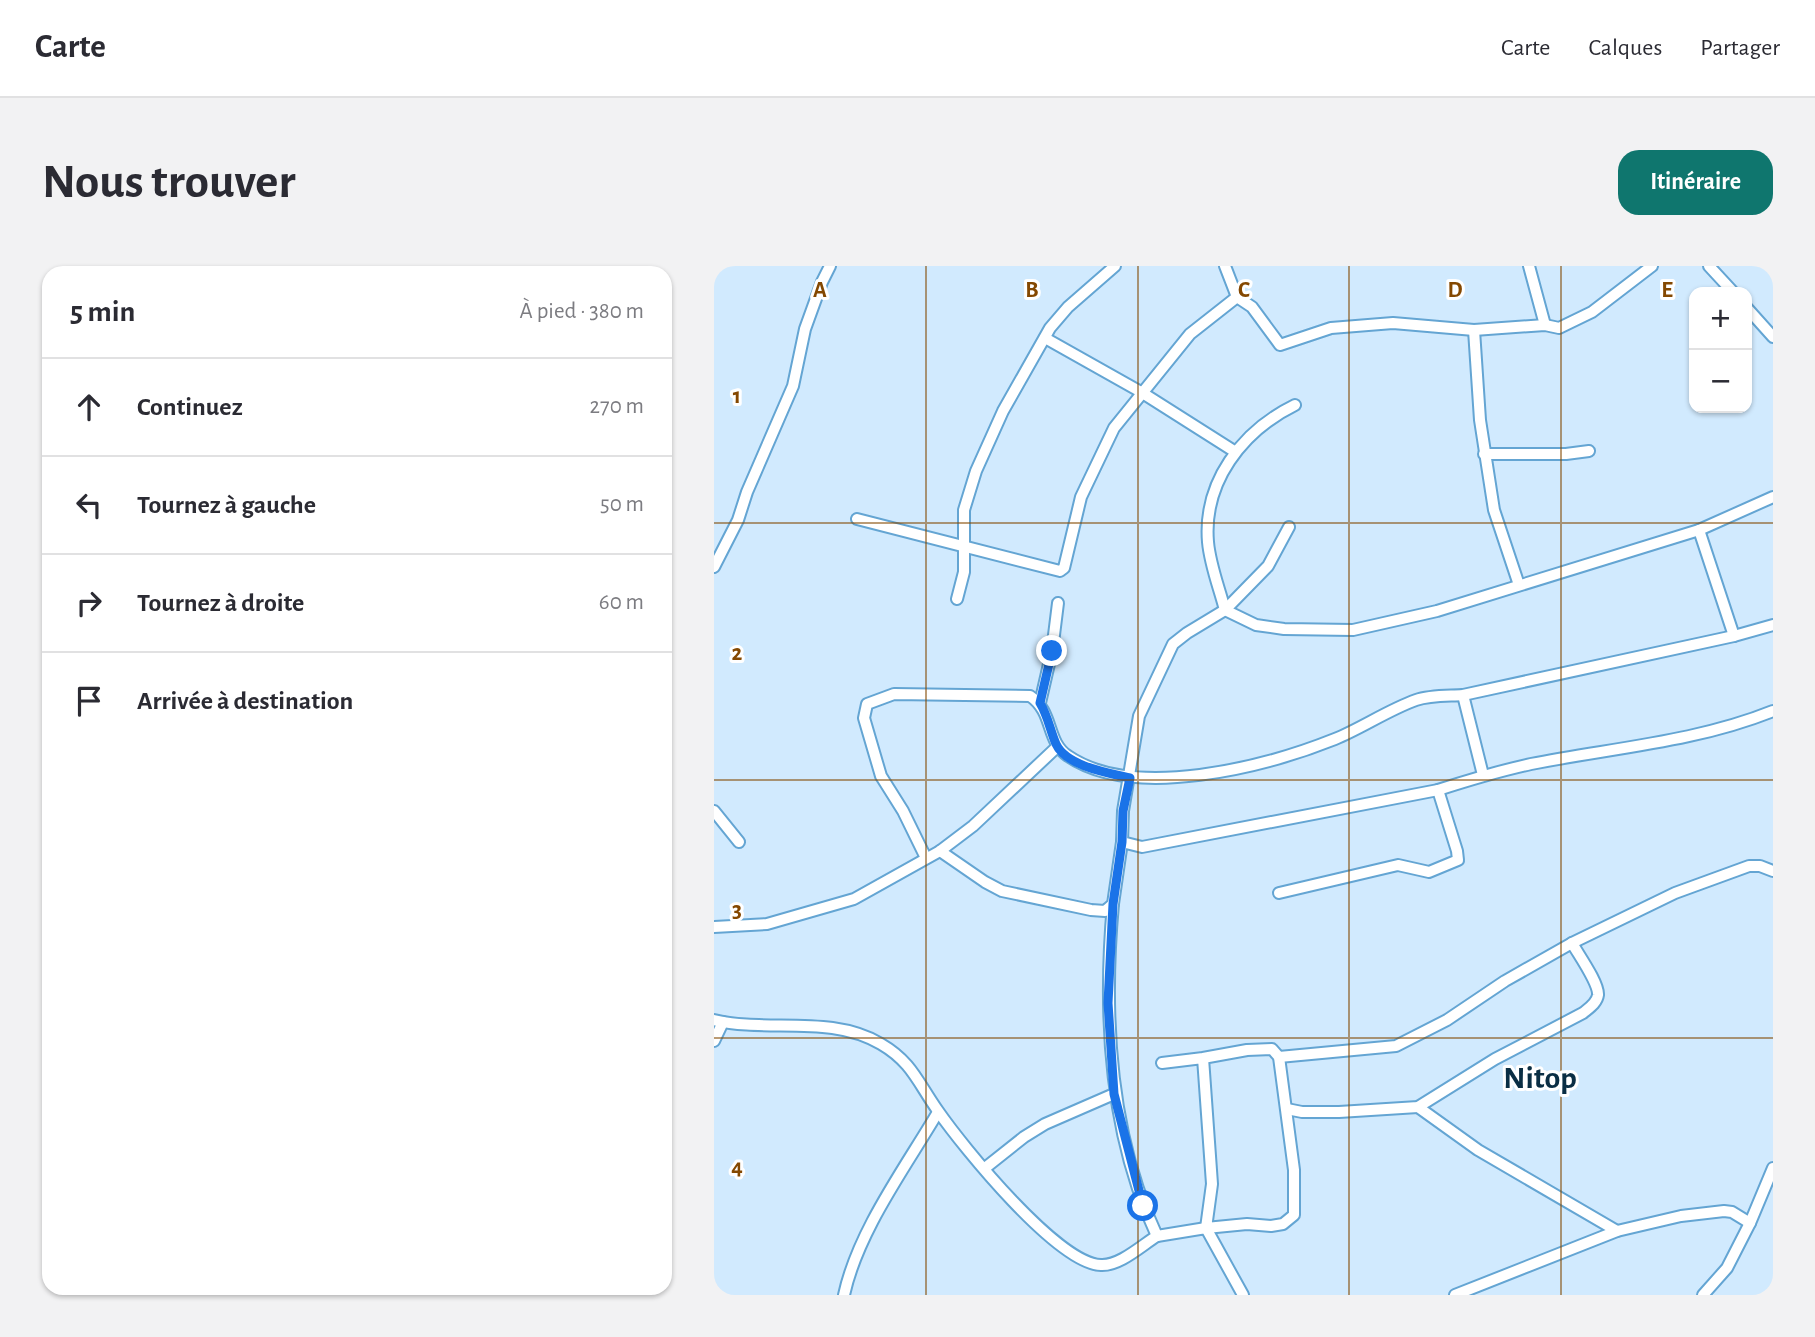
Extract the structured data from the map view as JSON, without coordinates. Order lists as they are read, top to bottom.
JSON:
{
  "districts": ["Nitop"],
  "page": {
    "header": "Carte",
    "nav": ["Carte", "Calques", "Partager"],
    "buttons": "Itinéraire",
    "title": "Nous trouver",
    "heading": ["5 min", "À pied · 380 m"],
    "map_buttons": ["+", "−"],
    "list": [
      ["Continuez", "270 m"],
      ["Tournez à gauche", "50 m"],
      ["Tournez à droite", "60 m"],
      "Arrivée à destination"
    ]
  },
  "grid": {
    "columns": [
      "A",
      "B",
      "C",
      "D",
      "E"
    ],
    "rows": [
      "1",
      "2",
      "3",
      "4"
    ]
  }
}
